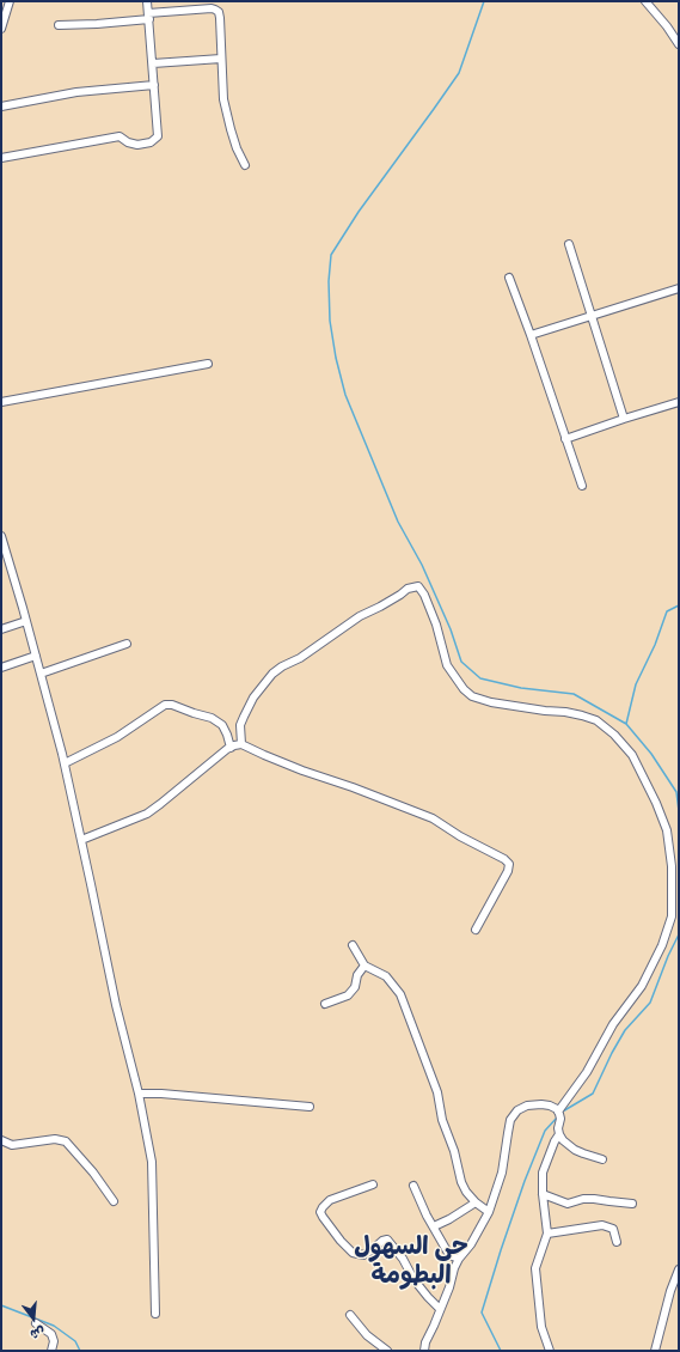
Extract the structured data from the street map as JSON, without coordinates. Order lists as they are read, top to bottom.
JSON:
{
  "districts": ["حي السهول البطومة"],
  "north": "bottom"
}
